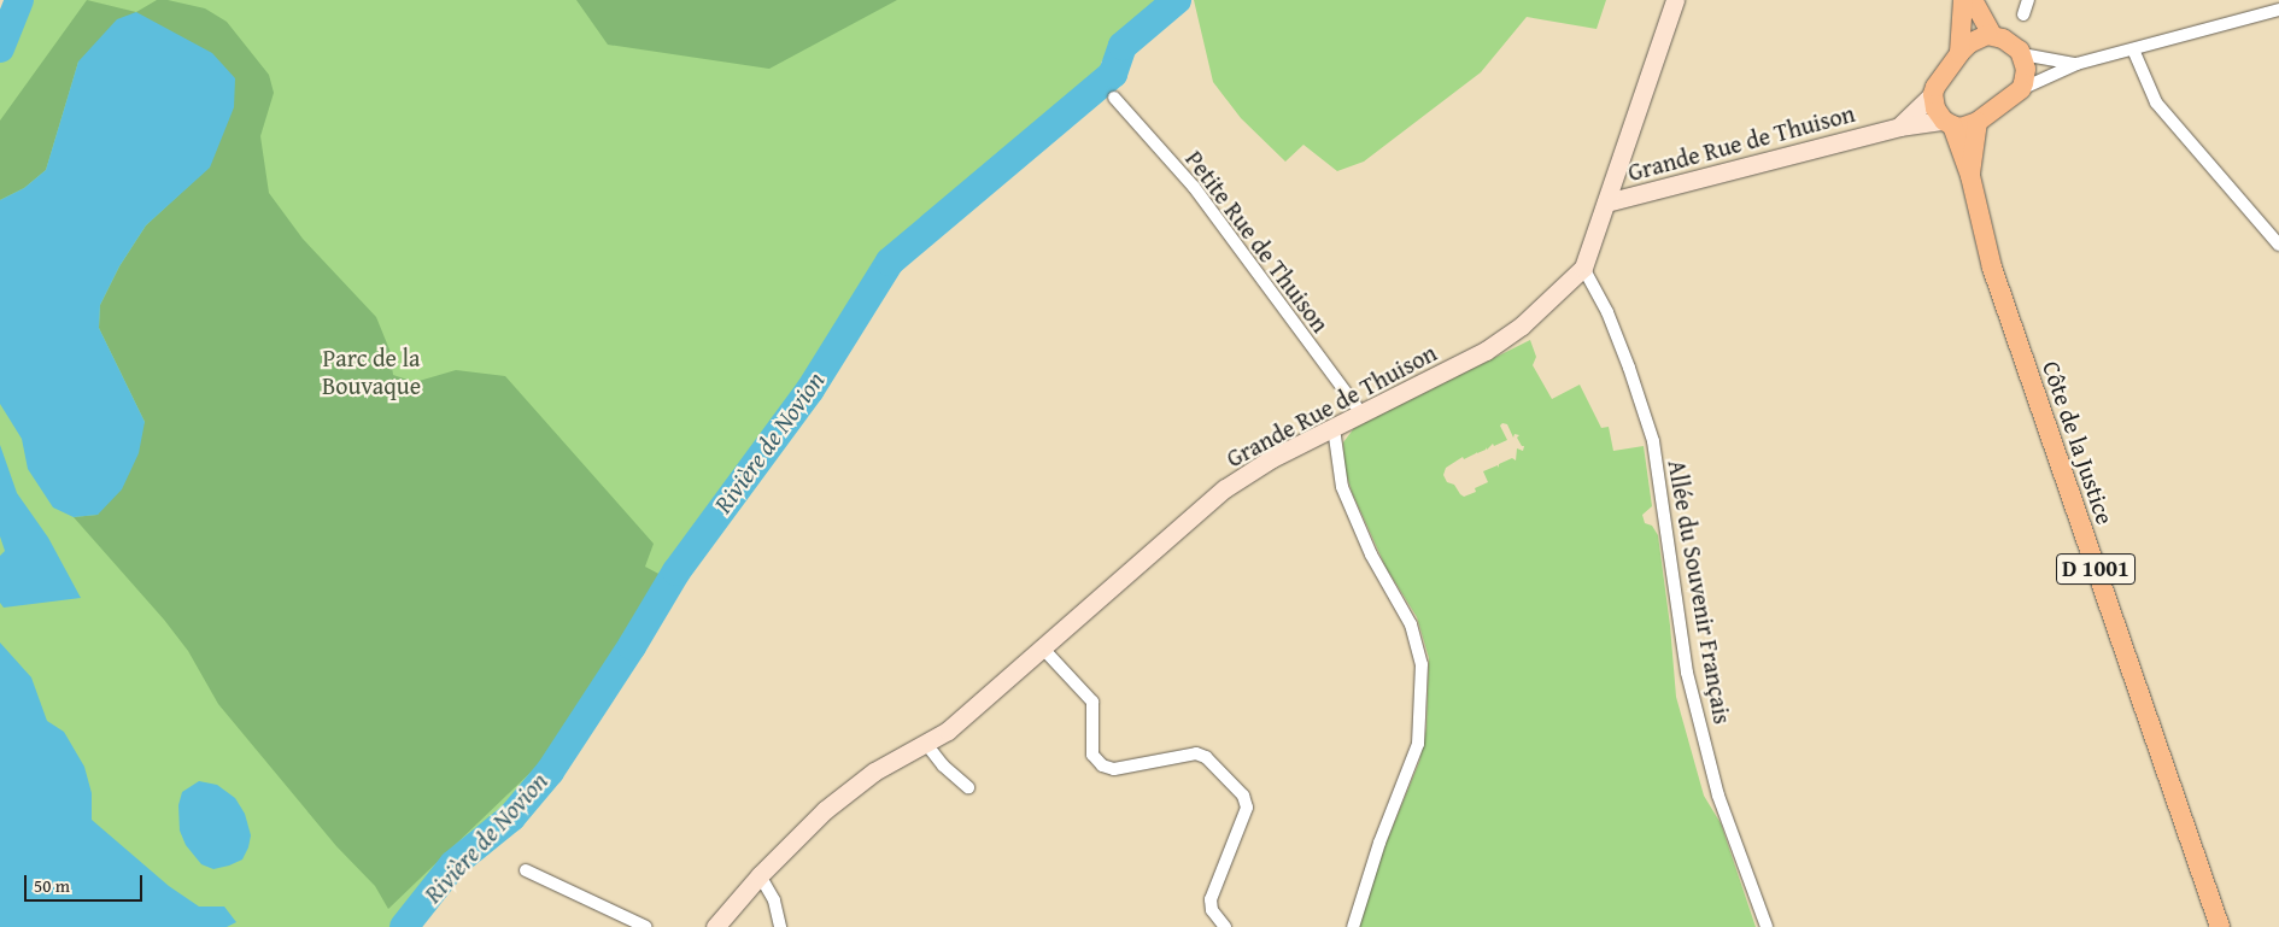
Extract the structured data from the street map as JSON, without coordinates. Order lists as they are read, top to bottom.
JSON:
{
  "streets": {
    "main road": ["Côte de la Justice", "D 1001"],
    "street": ["Grande Rue de Thuison", "Petite Rue de Thuison", "Allée du Souvenir Français"]
  },
  "crossings": [
    ["Grande Rue de Thuison", "Petite Rue de Thuison"],
    ["Grande Rue de Thuison", "Côte de la Justice"],
    ["Grande Rue de Thuison", "Allée du Souvenir Français"]
  ],
  "water": ["Rivière de Novion"],
  "parks": ["Parc de la Bouvaque"],
  "scale_bar": "50 m"
}
